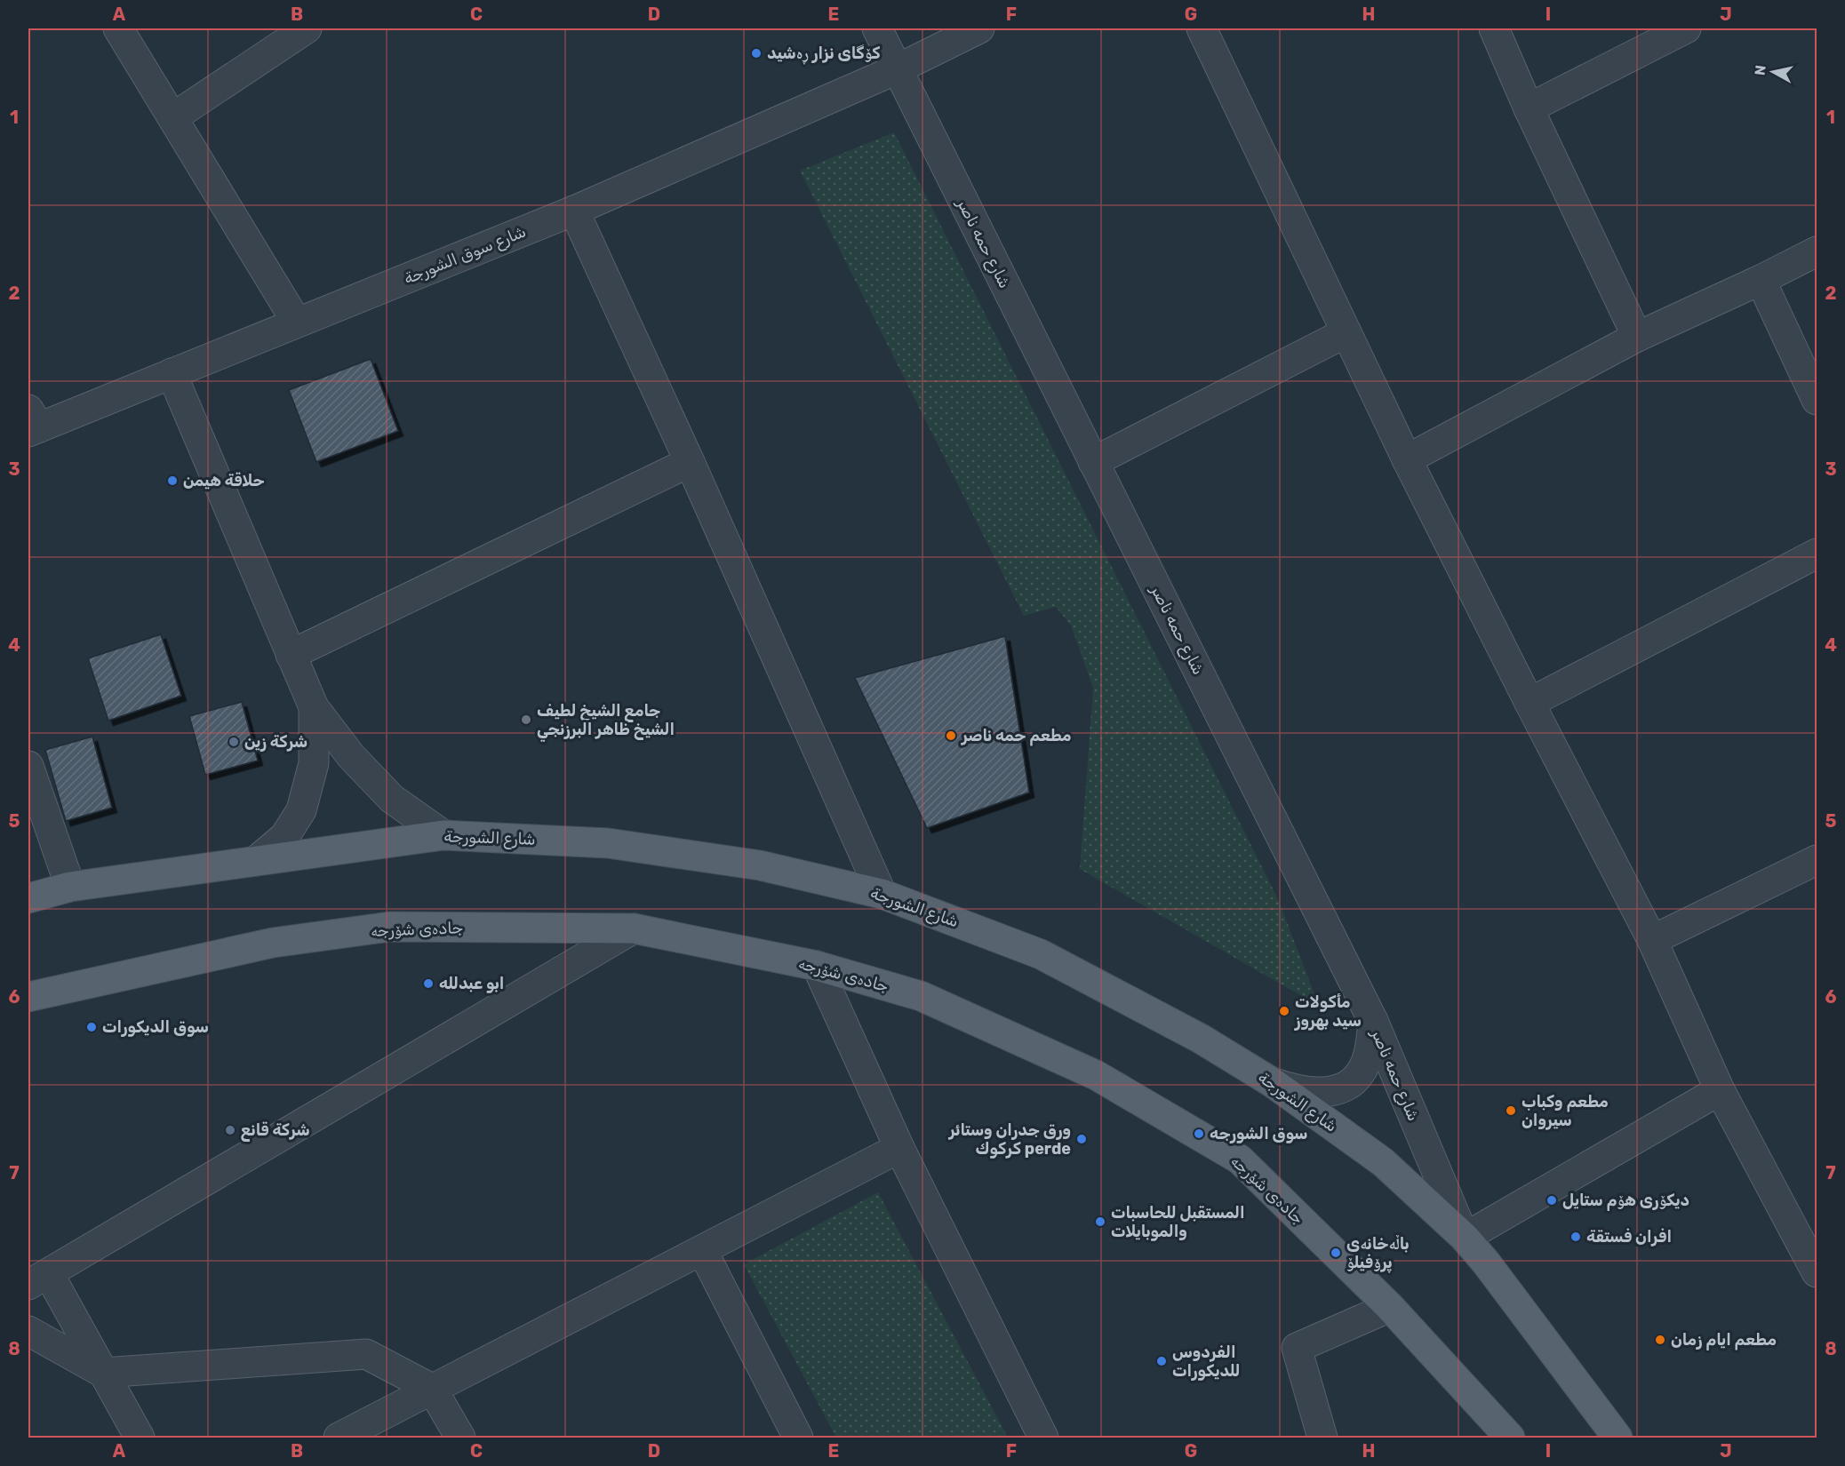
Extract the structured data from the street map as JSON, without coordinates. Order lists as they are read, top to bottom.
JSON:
{
  "streets": {
    "main road": ["شارع الشورجة", "جادەی شۆرجە"],
    "street": ["شارع حمه ناصر", "شارع سوق الشورجة"]
  },
  "crossings": [
    ["شارع حمه ناصر", "شارع سوق الشورجة"],
    ["شارع حمه ناصر", "شارع الشورجة"]
  ],
  "places": [
    "کۆگای نزار ڕەشید",
    "حلاقة هيمن",
    "جامع الشيخ لطيف الشيخ ظاهر البرزنجي",
    "مطعم حمه ناصر",
    "شركة زين",
    "ابو عبدلله",
    "مأكولات سيد بهروز",
    "سوق الديكورات",
    "مطعم وكباب سيروان",
    "شركة قانع",
    "سوق الشورجه",
    "ورق جدران وستائر كركوك perde",
    "دیکۆری هۆم ستایل",
    "المستقبل للحاسبات والموبايلات",
    "افران فستقة",
    "باڵەخانەی پرۆفیلۆ",
    "مطعم ايام زمان",
    "الفردوس للديكورات"
  ],
  "north": "left",
  "grid": {
    "columns": [
      "A",
      "B",
      "C",
      "D",
      "E",
      "F",
      "G",
      "H",
      "I",
      "J"
    ],
    "rows": [
      "1",
      "2",
      "3",
      "4",
      "5",
      "6",
      "7",
      "8"
    ]
  }
}
